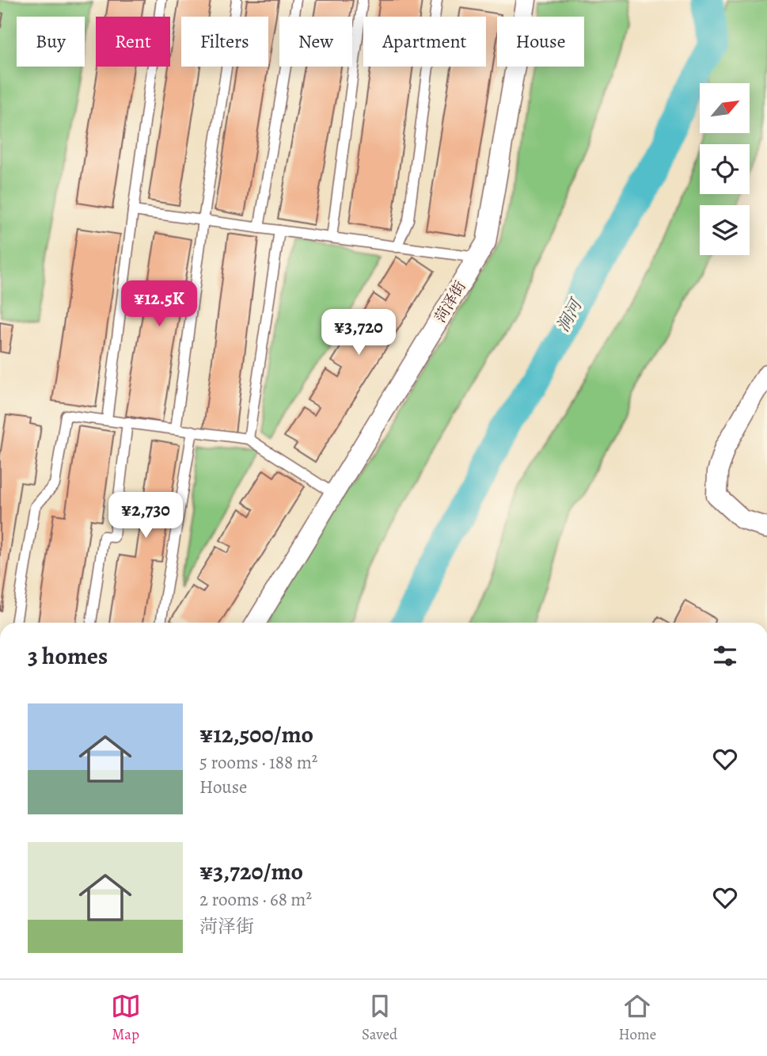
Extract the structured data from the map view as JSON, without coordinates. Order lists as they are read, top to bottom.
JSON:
{
  "streets": {
    "street": ["菏泽街"]
  },
  "water": ["涧河"],
  "north": "top right",
  "page": {
    "chip": [
      "Buy",
      "Rent",
      "Filters",
      "New",
      "Apartment",
      "House"
    ],
    "price": ["¥12.5K", "¥3,720", "¥2,730"],
    "heading": "3 homes",
    "list": [
      {
        "name": "¥12,500/mo",
        "note": "5 rooms · 188 m² · House"
      },
      {
        "name": "¥3,720/mo",
        "note": "2 rooms · 68 m² · 菏泽街"
      }
    ],
    "tabs": ["Map", "Saved", "Home"]
  }
}
